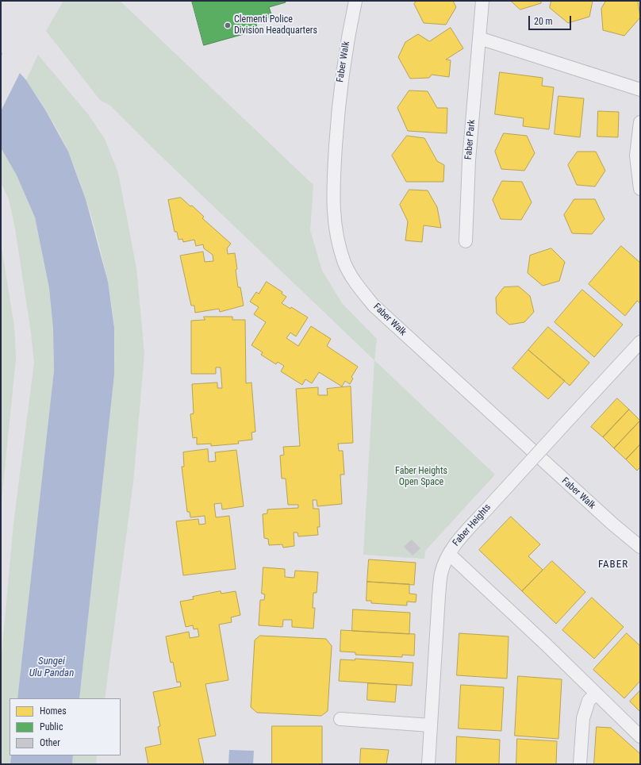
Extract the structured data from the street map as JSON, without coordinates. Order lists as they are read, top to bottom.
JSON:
{
  "streets": {
    "street": ["Faber Walk", "Faber Park", "Faber Heights"]
  },
  "districts": ["FABER"],
  "water": ["Sungei Ulu Pandan"],
  "parks": ["Faber Heights Open Space"],
  "places": ["Clementi Police Division Headquarters"],
  "legend": ["Homes", "Public", "Other"],
  "scale_bar": "20 m"
}
